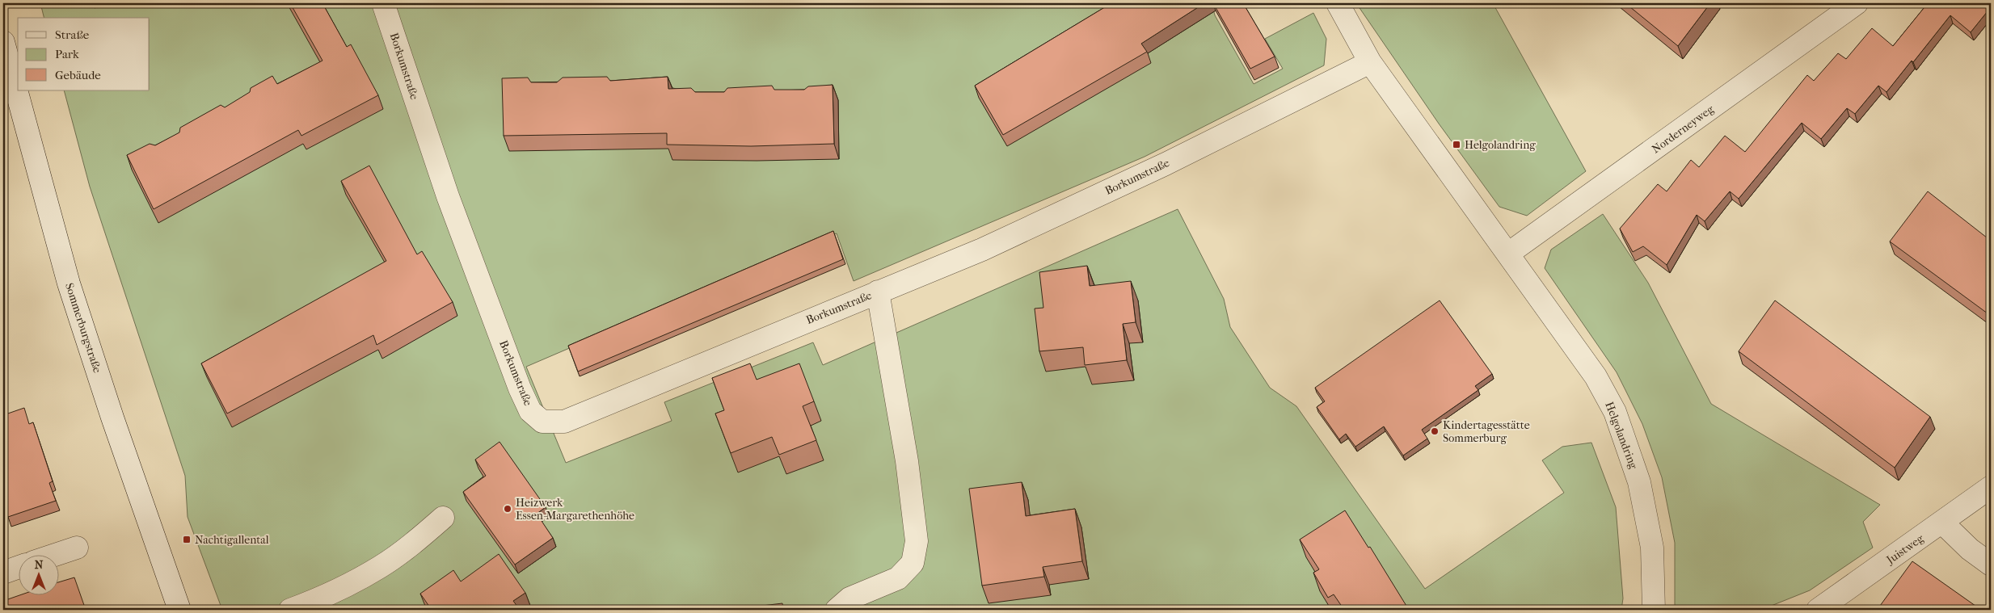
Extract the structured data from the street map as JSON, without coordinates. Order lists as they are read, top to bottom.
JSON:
{
  "streets": {
    "street": [
      "Borkumstraße",
      "Norderneyweg",
      "Sommerburgstraße",
      "Helgolandring",
      "Juistweg"
    ]
  },
  "crossings": [
    ["Borkumstraße", "Helgolandring"],
    ["Norderneyweg", "Helgolandring"]
  ],
  "places": {
    "transit": ["Helgolandring", "Nachtigallental"],
    "other": ["Kindertagesstätte Sommerburg", "Heizwerk Essen-Margarethenhöhe"]
  },
  "legend": ["Straße", "Park", "Gebäude"],
  "north": "top"
}
